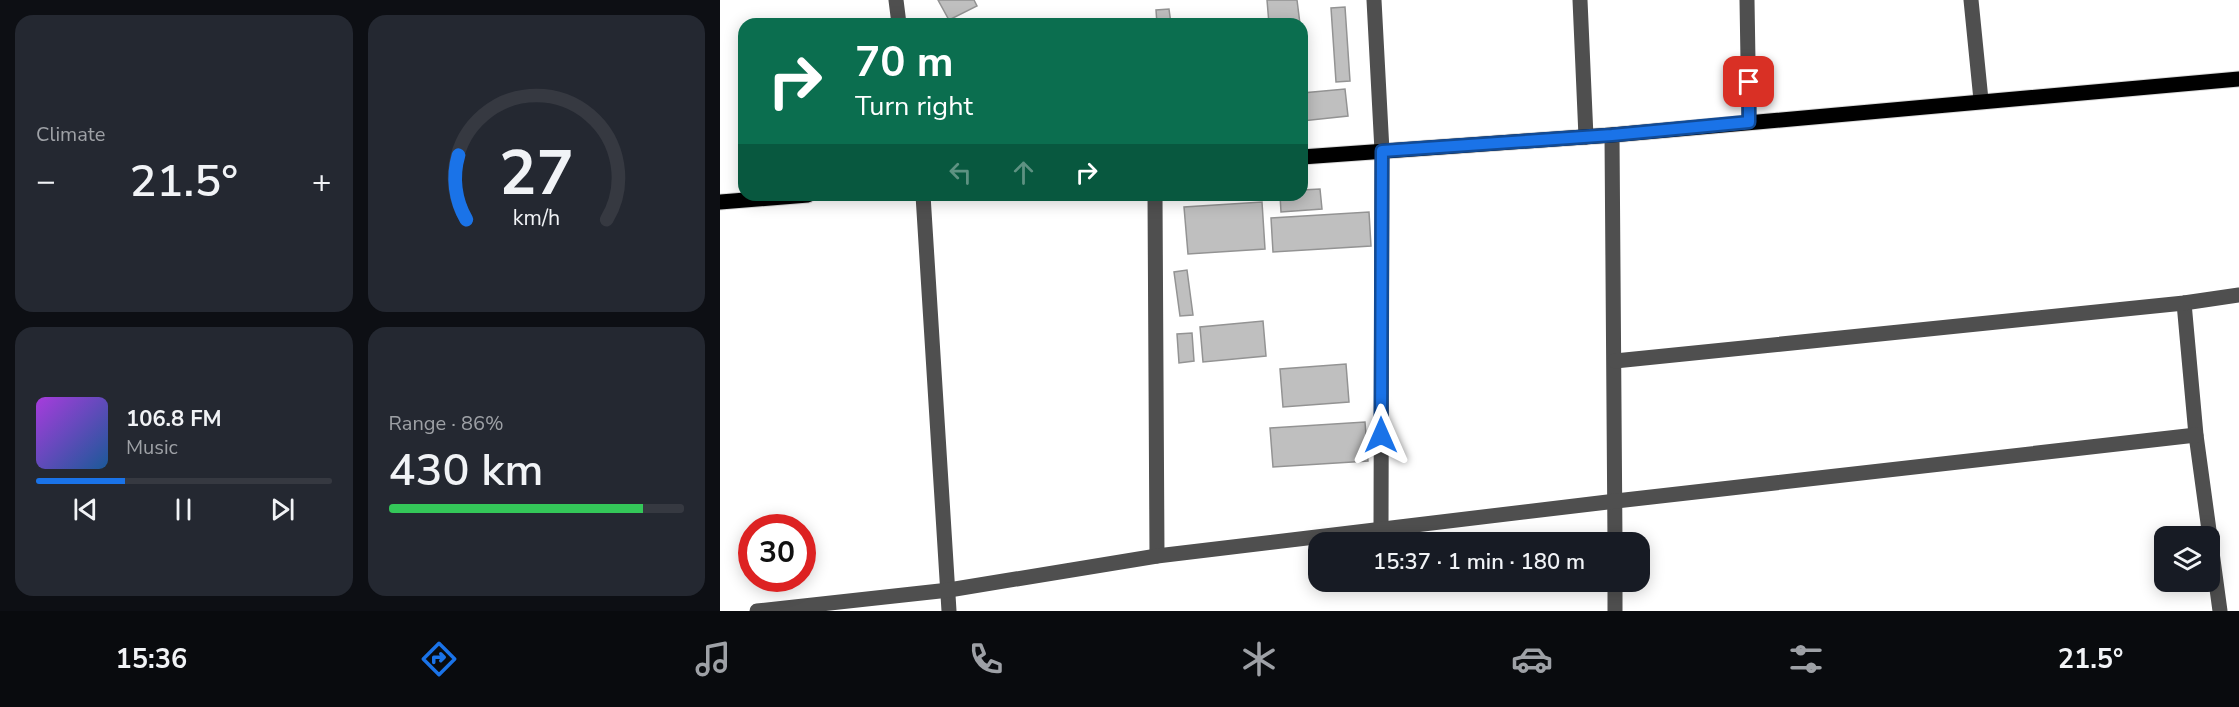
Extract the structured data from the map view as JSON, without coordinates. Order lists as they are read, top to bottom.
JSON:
{
  "page": {
    "tile": [
      "Climate",
      ["Range · 86%", "430 km"]
    ],
    "turn": ["70 m", "Turn right"],
    "heat": ["−", "21.5°", "+"],
    "song": ["106.8 FM", "Music"],
    "limit": "30",
    "trip": "15:37 · 1 min · 180 m",
    "tabs": ["15:36", "21.5°"],
    "gauge": ["27", "km/h"]
  }
}
